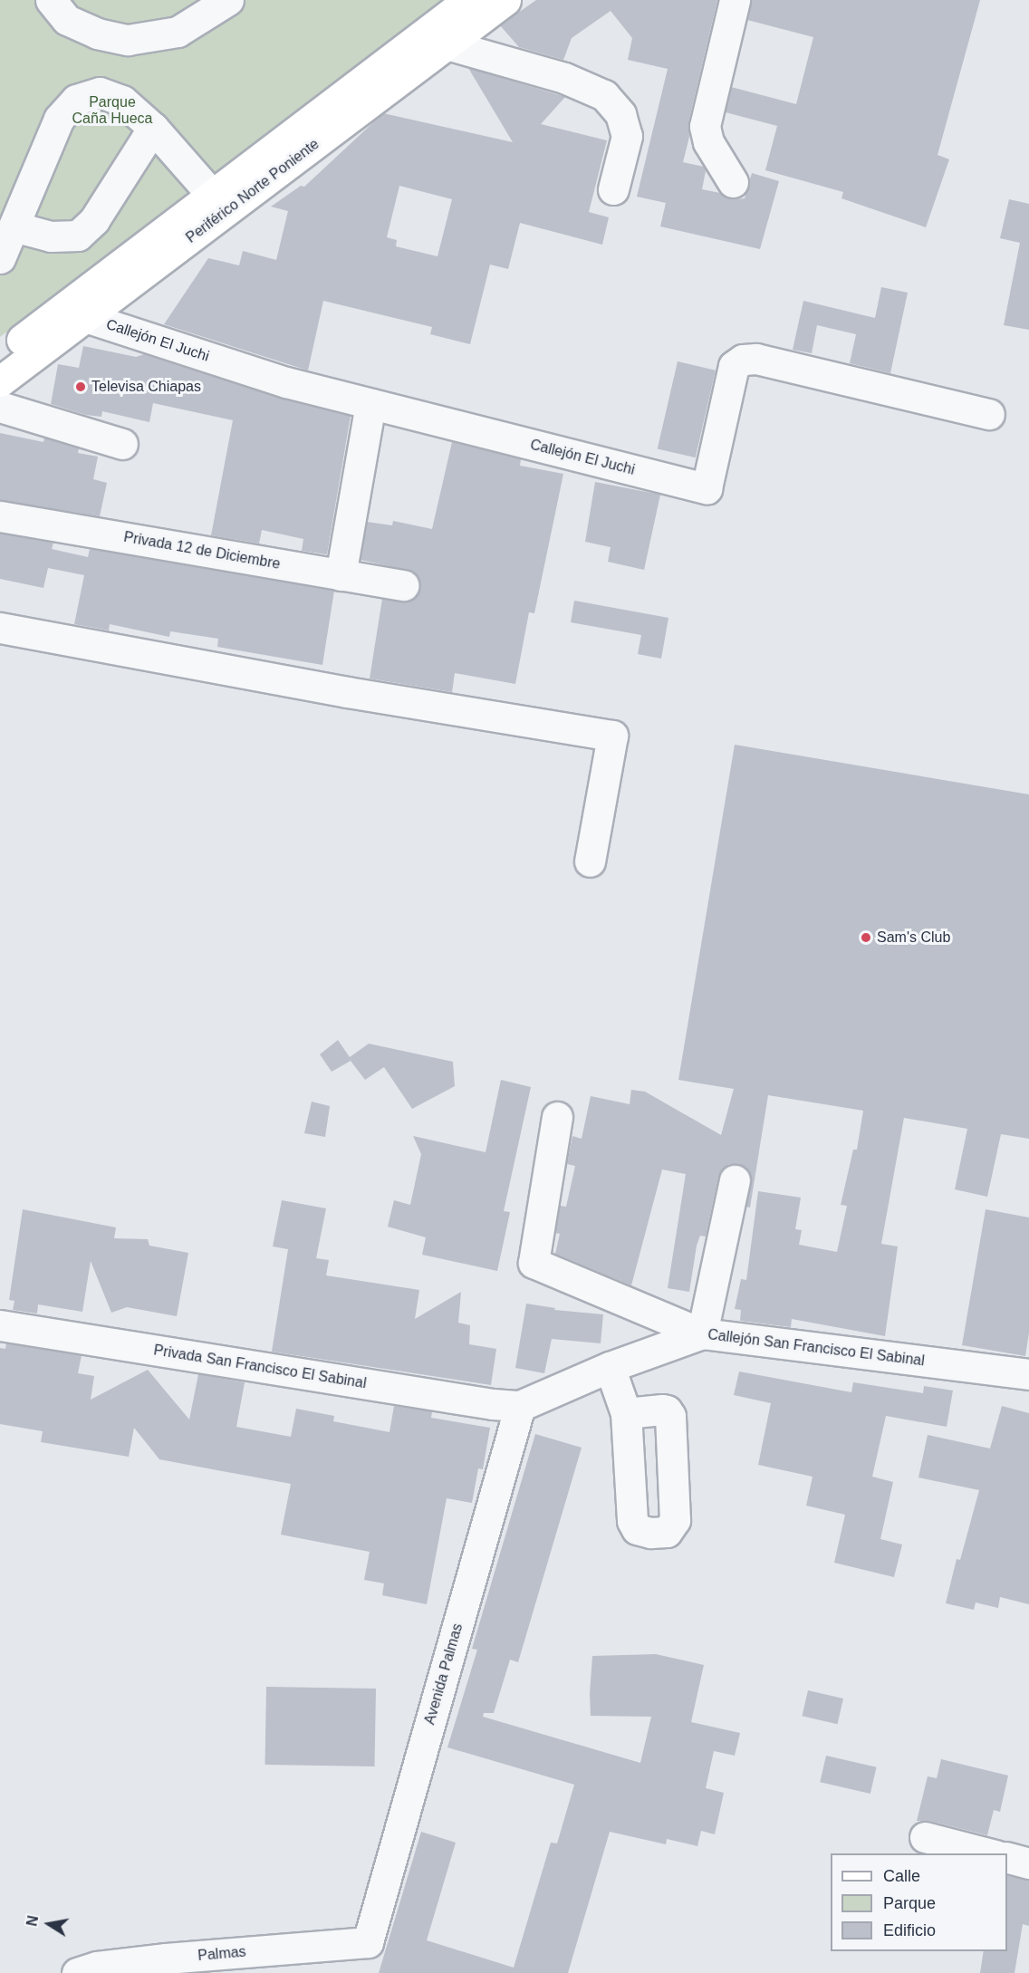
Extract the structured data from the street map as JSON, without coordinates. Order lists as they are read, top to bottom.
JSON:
{
  "streets": {
    "main road": ["Periférico Norte Poniente"],
    "street": [
      "Callejón El Juchi",
      "Privada 12 de Diciembre",
      "Callejón San Francisco El Sabinal",
      "Privada San Francisco El Sabinal",
      "Avenida Palmas",
      "Palmas"
    ]
  },
  "crossings": [
    ["Periférico Norte Poniente", "Callejón El Juchi"],
    ["Callejón San Francisco El Sabinal", "Privada San Francisco El Sabinal"],
    ["Callejón San Francisco El Sabinal", "Avenida Palmas"],
    ["Privada San Francisco El Sabinal", "Avenida Palmas"],
    ["Avenida Palmas", "Palmas"]
  ],
  "parks": ["Parque Caña Hueca"],
  "places": ["Televisa Chiapas", "Sam's Club"],
  "legend": ["Calle", "Parque", "Edificio"],
  "north": "left"
}
